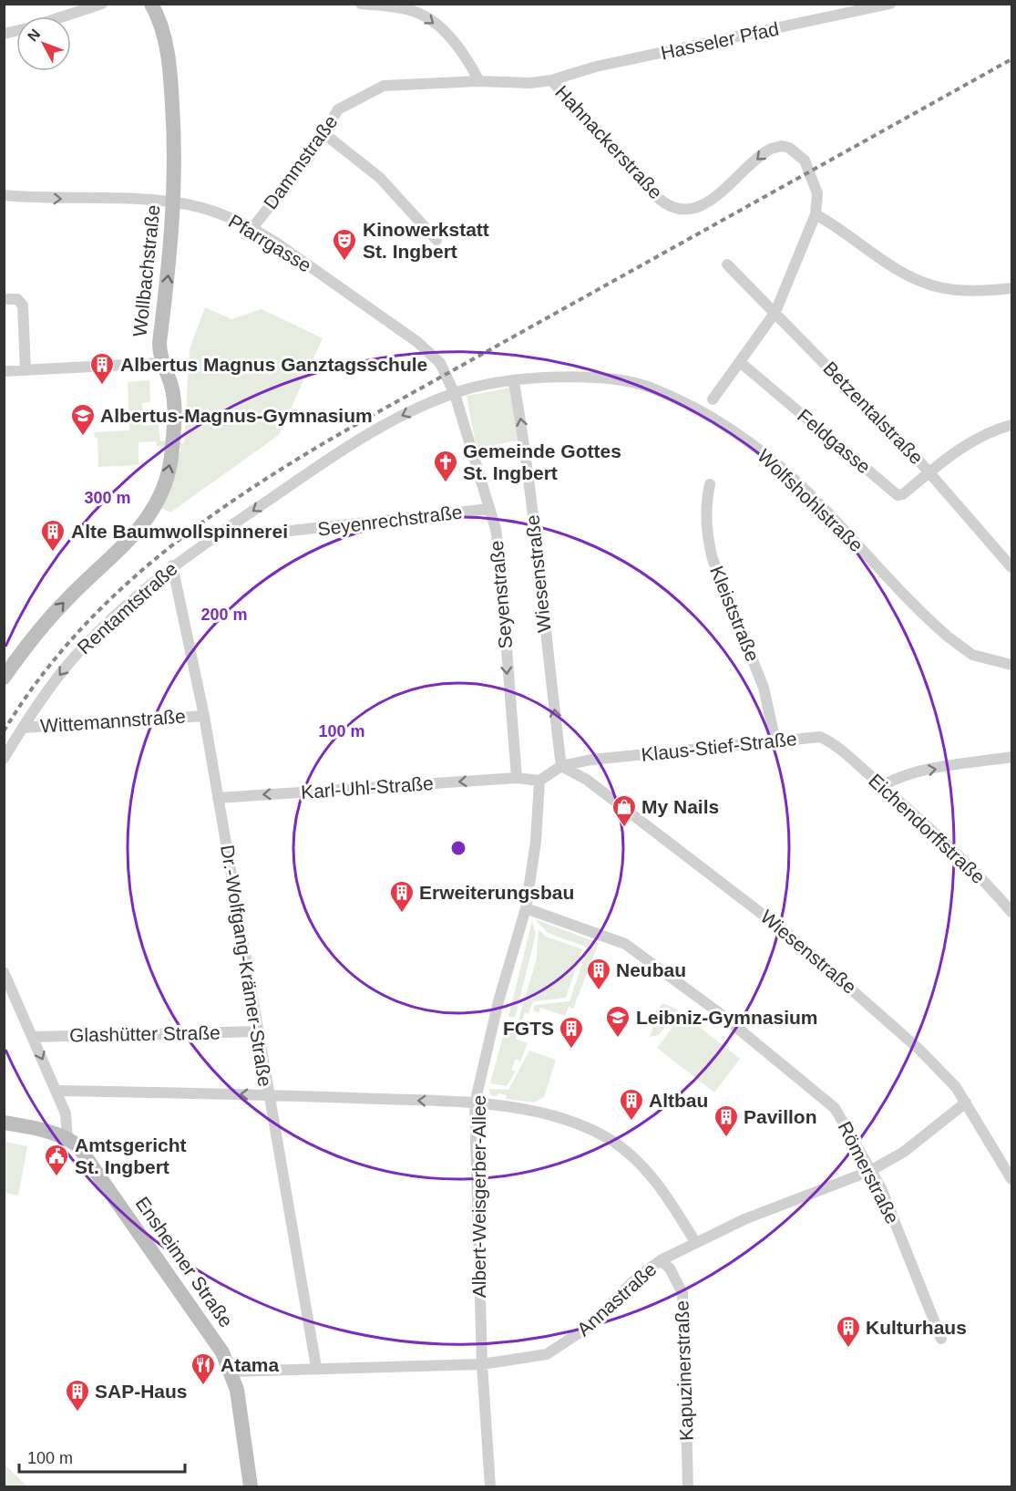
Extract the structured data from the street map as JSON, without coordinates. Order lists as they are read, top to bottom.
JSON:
{
  "streets": {
    "street": [
      "Hasseler Pfad",
      "Hahnackerstraße",
      "Dammstraße",
      "Pfarrgasse",
      "Wollbachstraße",
      "Betzentalstraße",
      "Feldgasse",
      "Wolfshohlstraße",
      "Seyenrechstraße",
      "Wiesenstraße",
      "Seyenstraße",
      "Rentamtstraße",
      "Kleiststraße",
      "Wittemannstraße",
      "Klaus-Stief-Straße",
      "Karl-Uhl-Straße",
      "Eichendorffstraße",
      "Dr.-Wolfgang-Krämer-Straße",
      "Glashütter Straße",
      "Römerstraße",
      "Albert-Weisgerber-Allee",
      "Ensheimer Straße",
      "Annastraße",
      "Kapuzinerstraße"
    ]
  },
  "crossings": [
    ["Hasseler Pfad", "Hahnackerstraße"],
    ["Hahnackerstraße", "Dammstraße"],
    ["Dammstraße", "Pfarrgasse"],
    ["Pfarrgasse", "Wollbachstraße"],
    ["Pfarrgasse", "Wolfshohlstraße"],
    ["Pfarrgasse", "Seyenstraße"],
    ["Pfarrgasse", "Rentamtstraße"],
    ["Betzentalstraße", "Feldgasse"],
    ["Wolfshohlstraße", "Wiesenstraße"],
    ["Wolfshohlstraße", "Seyenstraße"],
    ["Wolfshohlstraße", "Rentamtstraße"],
    ["Seyenrechstraße", "Seyenstraße"],
    ["Seyenrechstraße", "Rentamtstraße"],
    ["Wiesenstraße", "Klaus-Stief-Straße"],
    ["Wiesenstraße", "Annastraße"],
    ["Seyenstraße", "Rentamtstraße"],
    ["Seyenstraße", "Karl-Uhl-Straße"],
    ["Rentamtstraße", "Wittemannstraße"],
    ["Rentamtstraße", "Dr.-Wolfgang-Krämer-Straße"],
    ["Kleiststraße", "Klaus-Stief-Straße"],
    ["Wittemannstraße", "Dr.-Wolfgang-Krämer-Straße"],
    ["Klaus-Stief-Straße", "Eichendorffstraße"],
    ["Karl-Uhl-Straße", "Dr.-Wolfgang-Krämer-Straße"],
    ["Dr.-Wolfgang-Krämer-Straße", "Glashütter Straße"],
    ["Dr.-Wolfgang-Krämer-Straße", "Annastraße"],
    ["Römerstraße", "Albert-Weisgerber-Allee"],
    ["Römerstraße", "Annastraße"],
    ["Albert-Weisgerber-Allee", "Annastraße"],
    ["Ensheimer Straße", "Annastraße"],
    ["Annastraße", "Kapuzinerstraße"]
  ],
  "one_way": [
    "Wollbachstraße",
    "Wiesenstraße",
    "Seyenstraße",
    "Rentamtstraße",
    "Karl-Uhl-Straße"
  ],
  "places": {
    "theatre": ["Kinowerkstatt St. Ingbert"],
    "building": [
      "Albertus Magnus Ganztagsschule",
      "Alte Baumwollspinnerei",
      "Erweiterungsbau",
      "Neubau",
      "FGTS",
      "Altbau",
      "Pavillon",
      "Kulturhaus",
      "SAP-Haus"
    ],
    "school or university": ["Albertus-Magnus-Gymnasium", "Leibniz-Gymnasium"],
    "church": ["Gemeinde Gottes St. Ingbert"],
    "shop": ["My Nails"],
    "public building": ["Amtsgericht St. Ingbert"],
    "restaurant": ["Atama"]
  },
  "scale_bar": "100 m",
  "north": "top left",
  "rings": ["300 m", "200 m", "100 m"]
}
